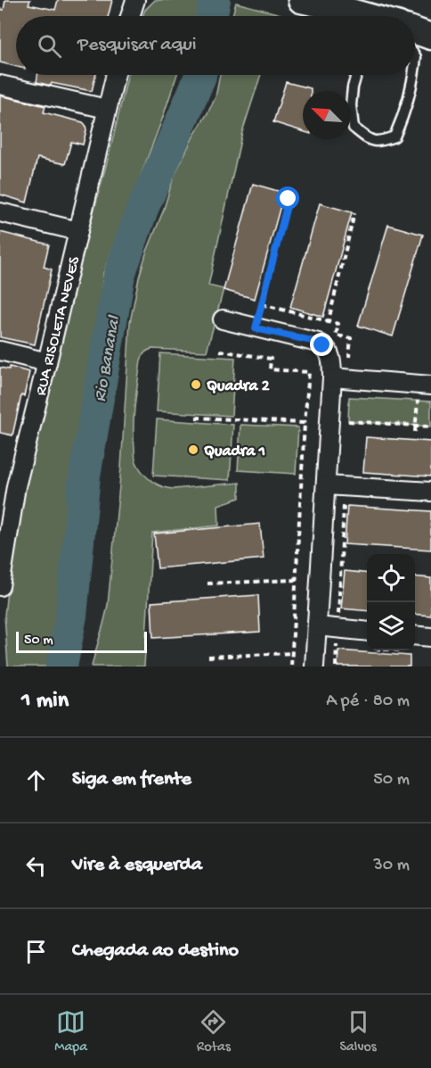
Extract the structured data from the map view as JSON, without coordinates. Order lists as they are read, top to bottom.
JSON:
{
  "streets": {
    "street": ["RUA RISOLETA NEVES"]
  },
  "water": ["Rio Bananal"],
  "places": ["Quadra 2", "Quadra 1"],
  "scale_bar": "50 m",
  "north": "top left",
  "page": {
    "search": "Pesquisar aqui",
    "scale": "50 m",
    "heading": ["1 min", "A pé · 80 m"],
    "list": [
      ["Siga em frente", "50 m"],
      ["Vire à esquerda", "30 m"],
      "Chegada ao destino"
    ],
    "nav": ["Mapa", "Rotas", "Salvos"]
  }
}
